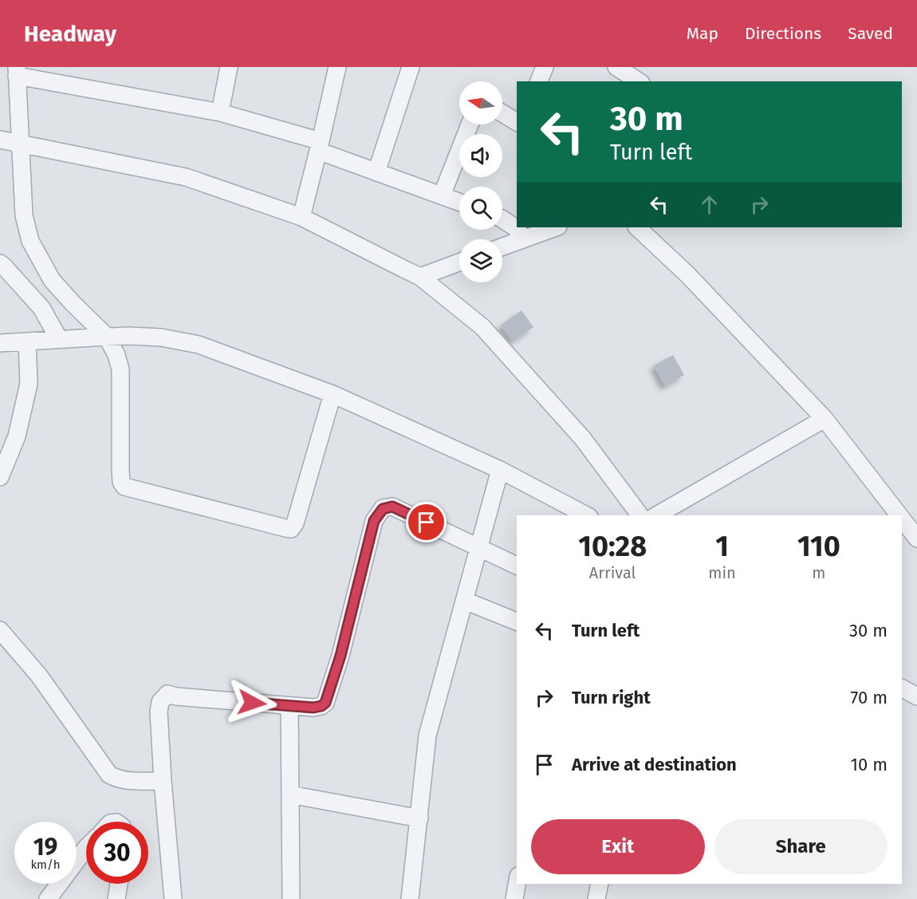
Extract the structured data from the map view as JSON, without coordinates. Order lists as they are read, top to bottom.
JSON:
{
  "north": "left",
  "page": {
    "header": "Headway",
    "nav": ["Map", "Directions", "Saved"],
    "turn": ["30 m", "Turn left"],
    "eta": [
      "10:28",
      "Arrival",
      "1",
      "min",
      "110",
      "m"
    ],
    "list": [
      {
        "name": "Turn left",
        "value": "30 m"
      },
      {
        "name": "Turn right",
        "value": "70 m"
      },
      {
        "name": "Arrive at destination",
        "value": "10 m"
      }
    ],
    "buttons": ["Exit", "Share"],
    "speed": "19 km/h",
    "limit": "30"
  }
}
